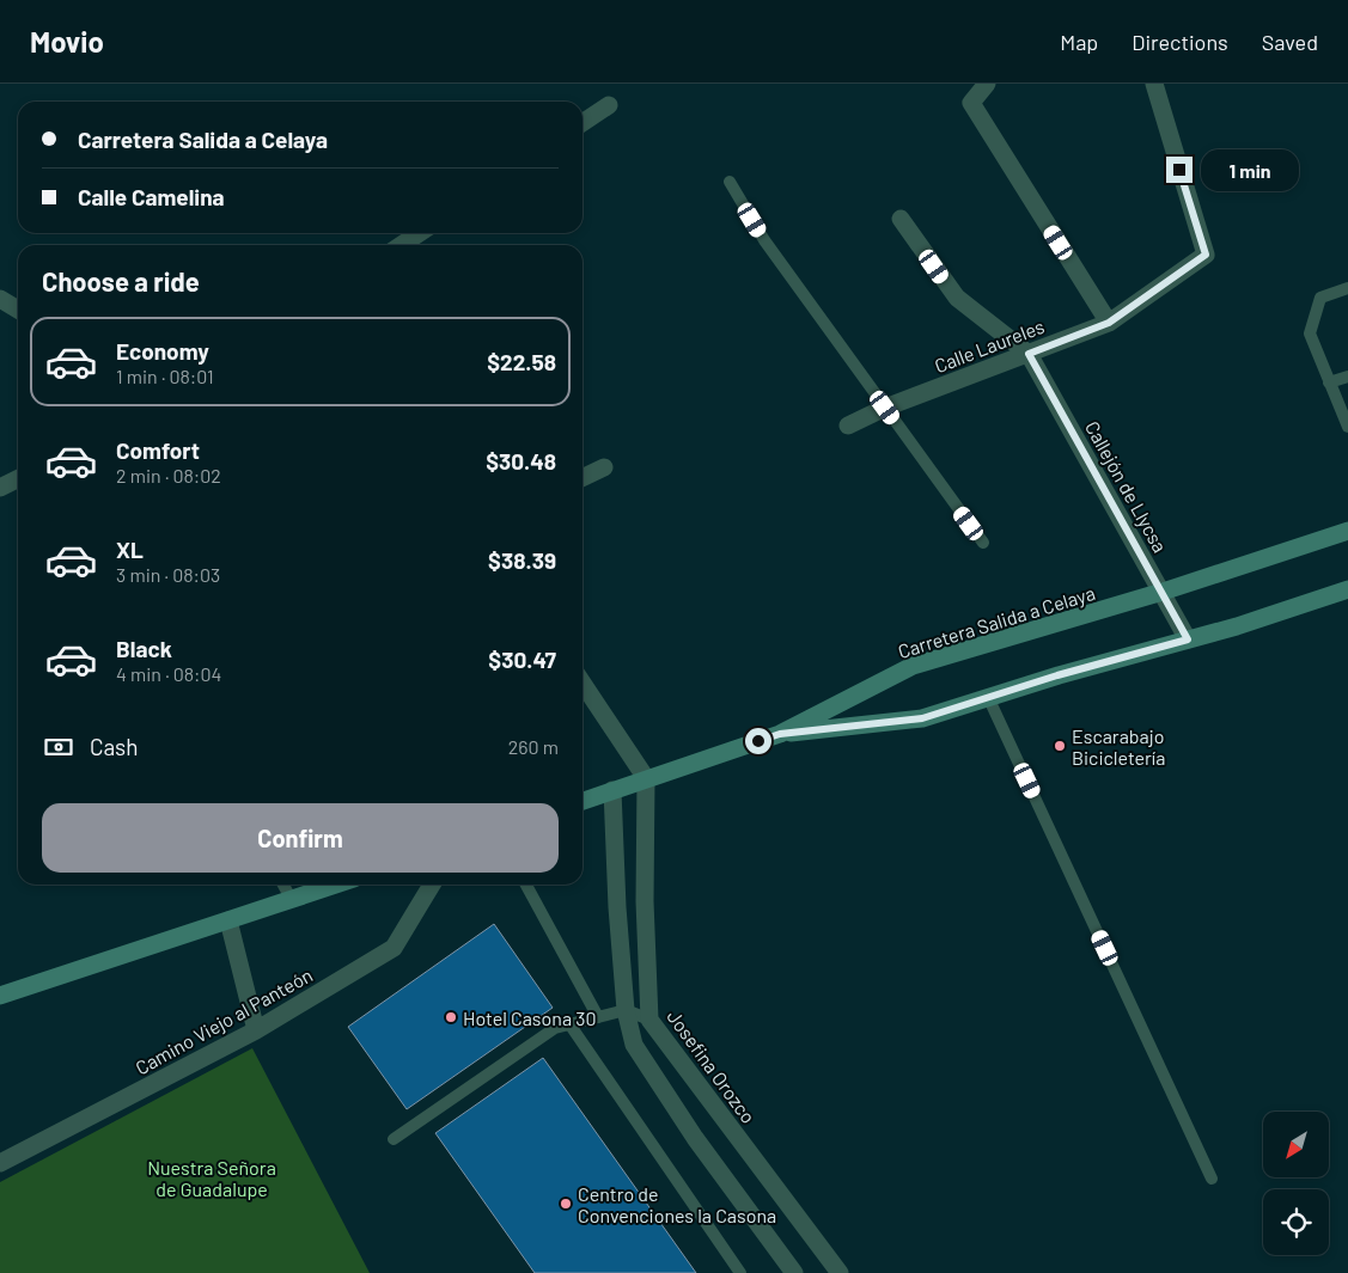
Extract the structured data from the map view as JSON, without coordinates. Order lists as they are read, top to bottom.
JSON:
{
  "streets": {
    "main road": ["Carretera Salida a Celaya"],
    "street": [
      "Calle Laureles",
      "Callejón de Llycsa",
      "Camino Viejo al Panteón",
      "Josefina Orozco"
    ]
  },
  "crossings": [
    ["Calle Laureles", "Callejón de Llycsa"],
    ["Callejón de Llycsa", "Carretera Salida a Celaya"]
  ],
  "parks": ["Nuestra Señora de Guadalupe"],
  "places": ["Escarabajo Bicicletería", "Hotel Casona 30", "Centro de Convenciones la Casona"],
  "north": "bottom left",
  "page": {
    "header": "Movio",
    "nav": ["Map", "Directions", "Saved"],
    "banner": ["Carretera Salida a Celaya", "Calle Camelina"],
    "bubble": "1 min",
    "heading": "Choose a ride",
    "list": [
      {
        "name": "Economy",
        "note": "1 min · 08:01",
        "value": "$22.58"
      },
      {
        "name": "Comfort",
        "note": "2 min · 08:02",
        "value": "$30.48"
      },
      {
        "name": "XL",
        "note": "3 min · 08:03",
        "value": "$38.39"
      },
      {
        "name": "Black",
        "note": "4 min · 08:04",
        "value": "$30.47"
      }
    ],
    "pay": ["Cash", "260 m"],
    "buttons": "Confirm"
  }
}
